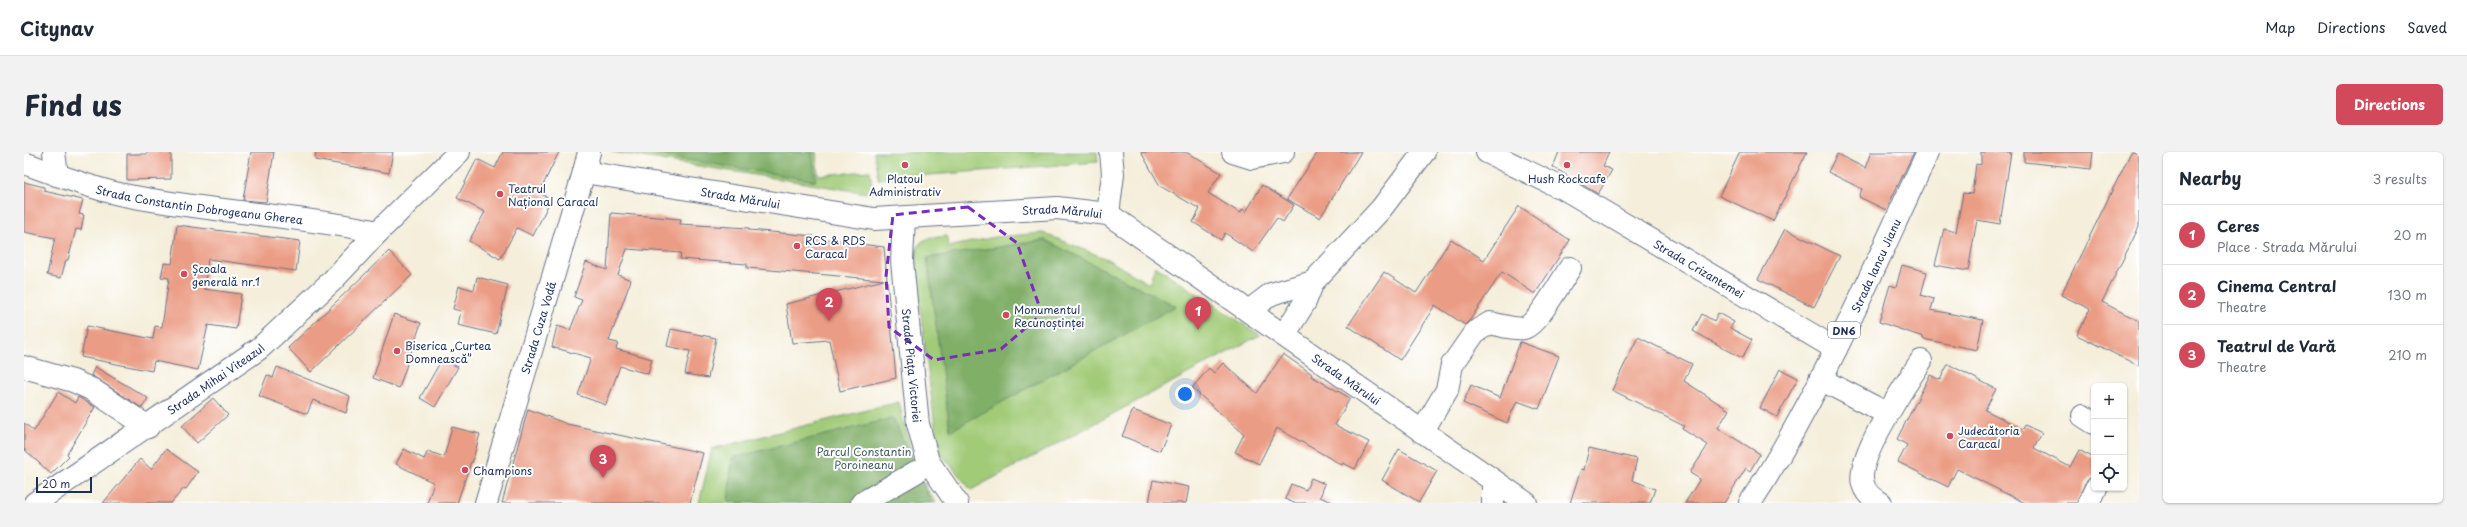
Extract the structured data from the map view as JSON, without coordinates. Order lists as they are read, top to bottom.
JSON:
{
  "streets": {
    "main road": [
      "Strada Mărului",
      "Strada Constantin Dobrogeanu Gherea",
      "Strada Iancu Jianu",
      "Strada Crizantemei",
      "Strada Cuza Vodă",
      "DN6",
      "Strada Piața Victoriei",
      "Strada Mihai Viteazul"
    ]
  },
  "crossings": [
    ["Strada Mărului", "Strada Cuza Vodă"],
    ["Strada Mărului", "Strada Piața Victoriei"],
    ["Strada Constantin Dobrogeanu Gherea", "Strada Mihai Viteazul"],
    ["Strada Iancu Jianu", "Strada Crizantemei"]
  ],
  "parks": ["Parcul Constantin Poroineanu"],
  "places": [
    "Platoul Administrativ",
    "Hush Rockcafe",
    "Teatrul Național Caracal",
    "RCS & RDS Caracal",
    "Școala generală nr.1",
    "Monumentul Recunoștinței",
    "Biserica „Curtea Domnească”",
    "Judecătoria Caracal",
    "Champions"
  ],
  "scale_bar": "20 m",
  "page": {
    "header": "Citynav",
    "nav": ["Map", "Directions", "Saved"],
    "title": "Find us",
    "buttons": "Directions",
    "heading": ["Nearby", "3 results"],
    "list": [
      {
        "mark": "1",
        "name": "Ceres",
        "note": "Place · Strada Mărului",
        "value": "20 m"
      },
      {
        "mark": "2",
        "name": "Cinema Central",
        "note": "Theatre",
        "value": "130 m"
      },
      {
        "mark": "3",
        "name": "Teatrul de Vară",
        "note": "Theatre",
        "value": "210 m"
      }
    ],
    "pins": ["2", "1", "3"],
    "map_buttons": ["+", "−"],
    "scale": "20 m"
  }
}
